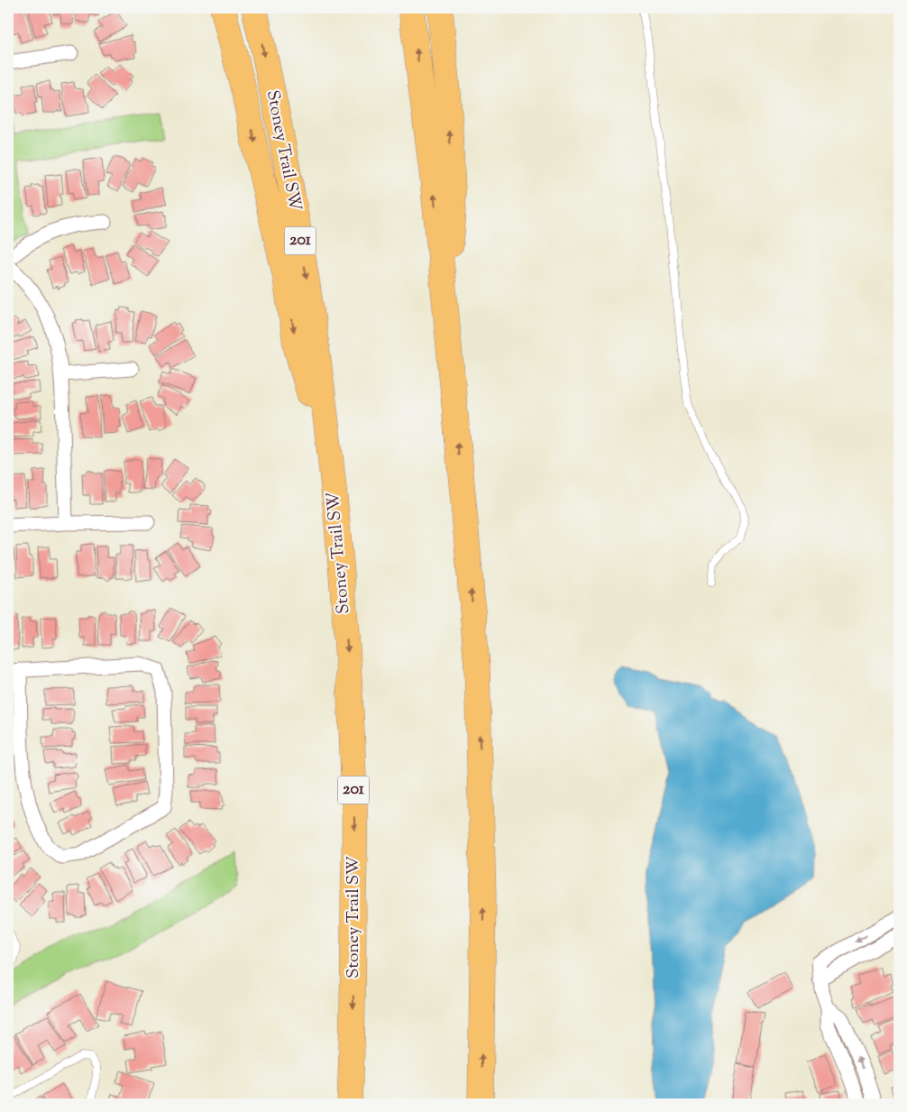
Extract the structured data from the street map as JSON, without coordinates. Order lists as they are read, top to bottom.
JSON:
{
  "streets": {
    "highway": ["Stoney Trail SW", "201"]
  }
}
